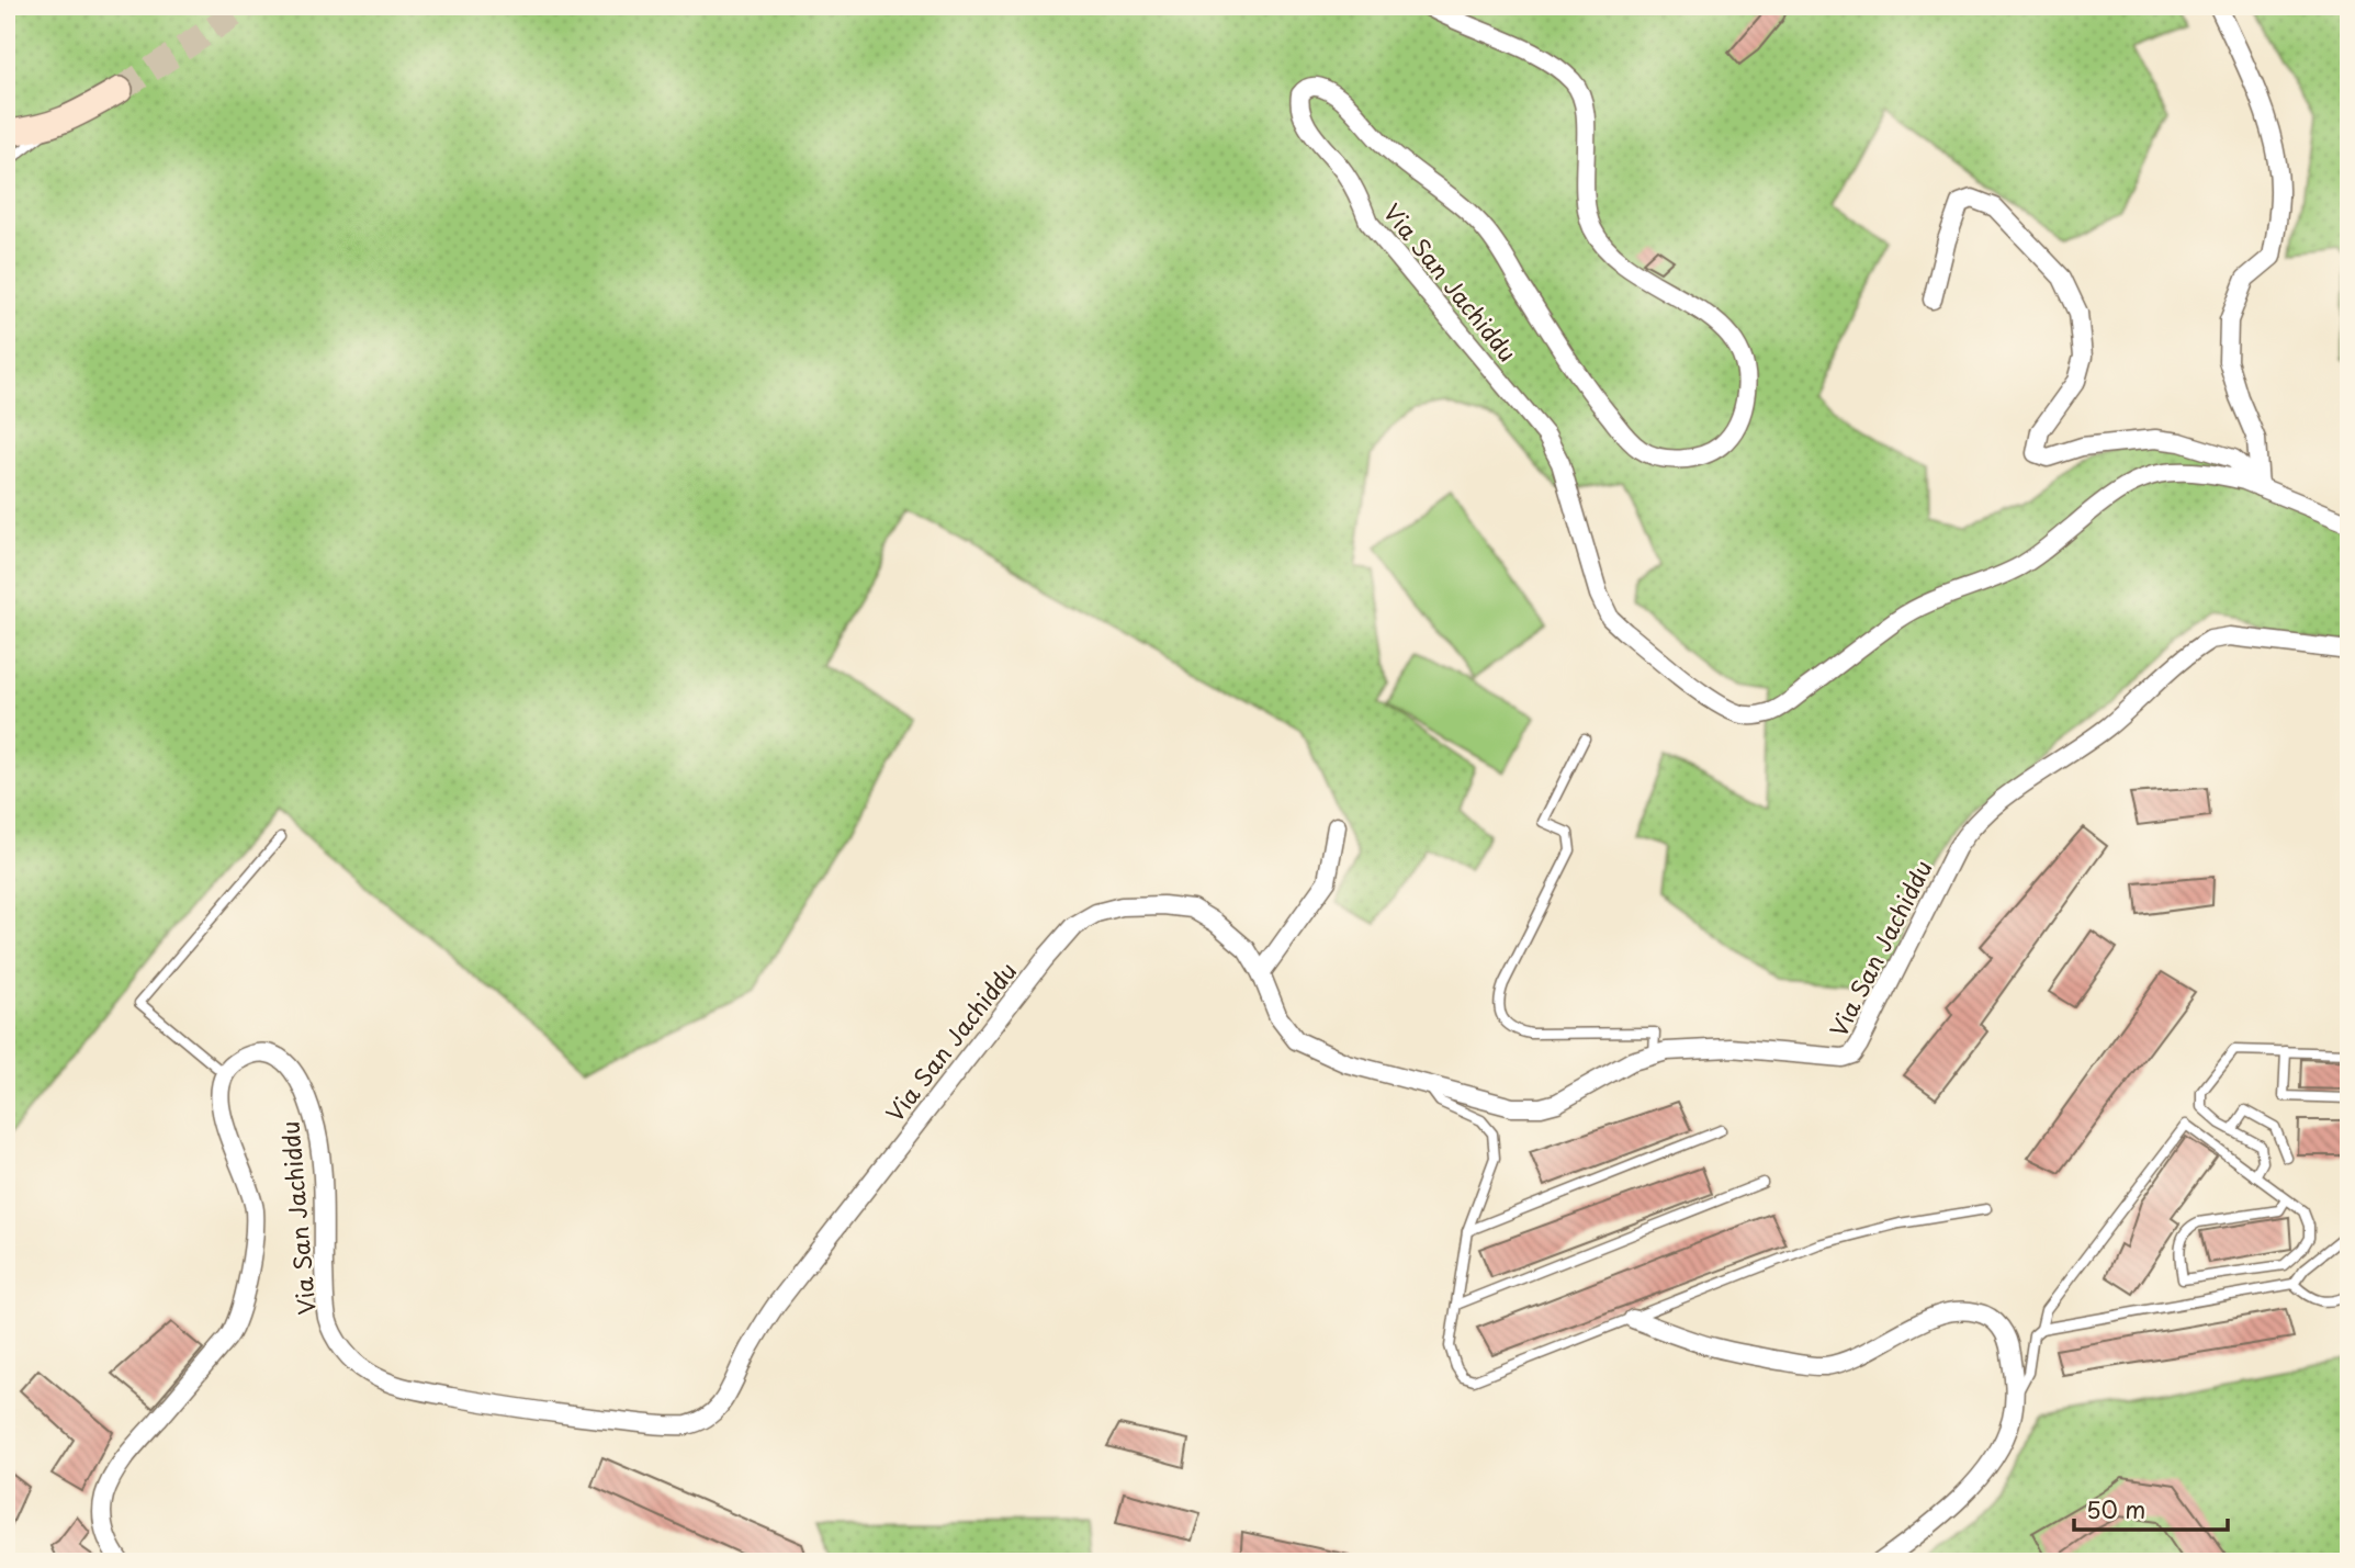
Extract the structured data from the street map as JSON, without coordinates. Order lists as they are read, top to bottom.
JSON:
{
  "streets": {
    "street": ["Via San Jachiddu"]
  },
  "scale_bar": "50 m"
}
